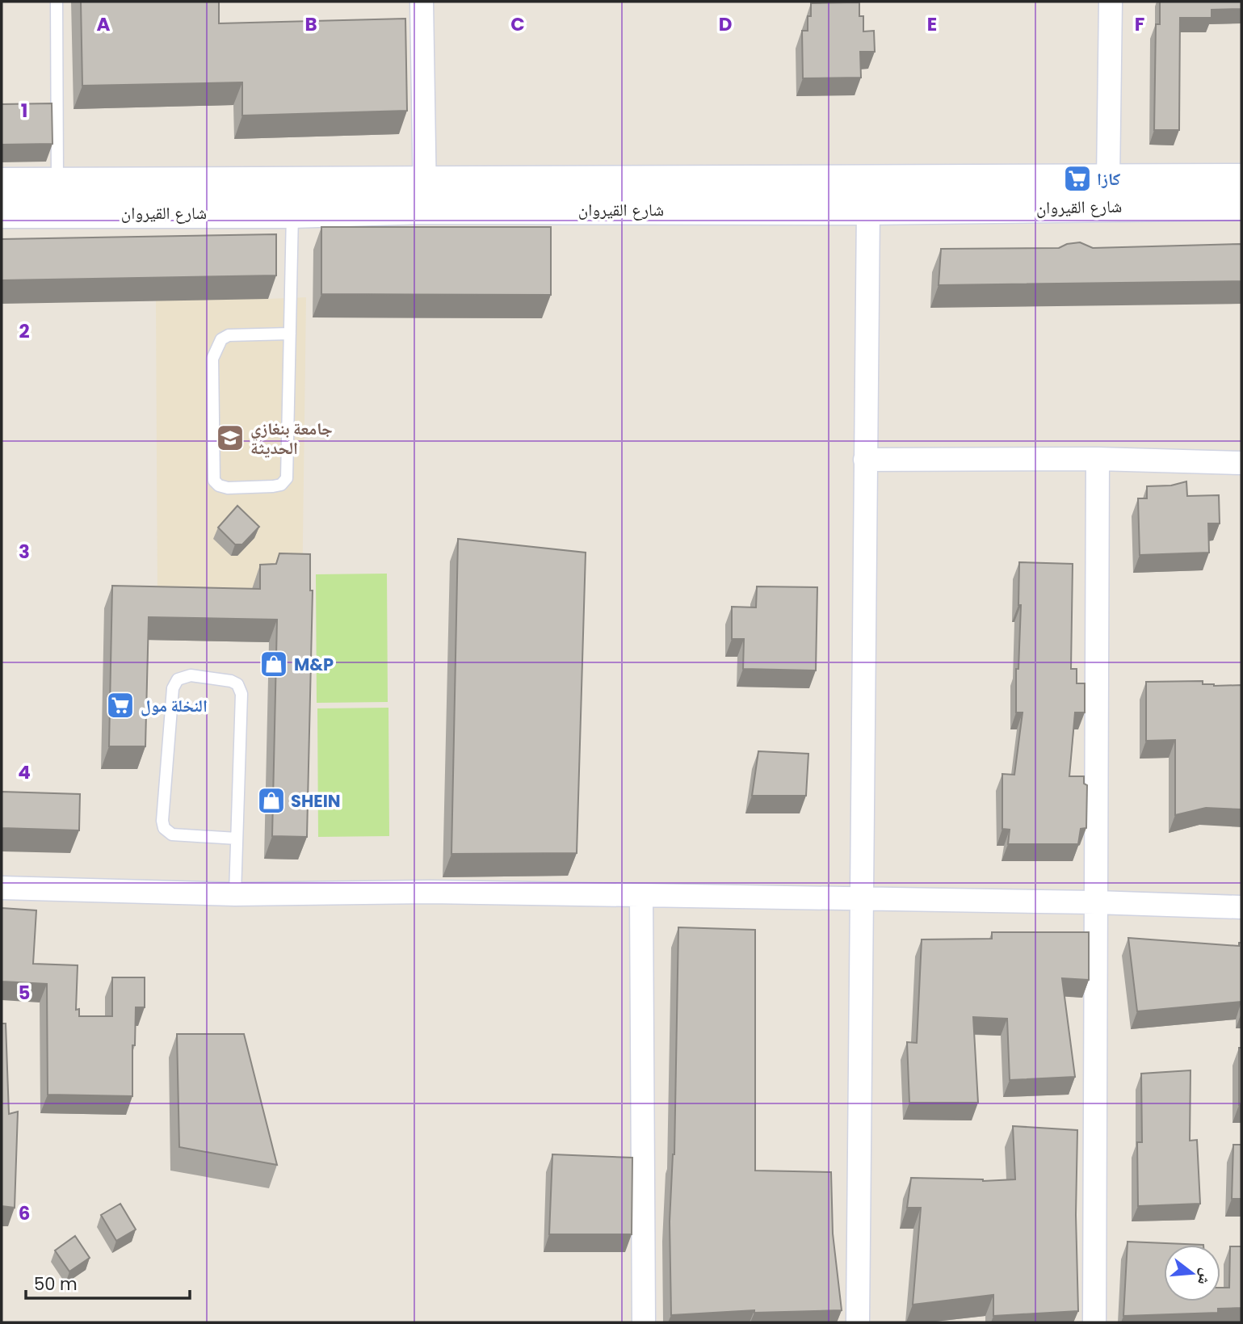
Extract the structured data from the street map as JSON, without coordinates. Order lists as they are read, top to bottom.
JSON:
{
  "streets": {
    "main road": ["شارع القيروان"]
  },
  "places": {
    "supermarket": ["كازا", "النخلة مول"],
    "school or university": ["جامعة بنغازي الحديثة"],
    "shop": ["M&P", "SHEIN"]
  },
  "scale_bar": "50 m",
  "north": "right",
  "grid": {
    "columns": [
      "A",
      "B",
      "C",
      "D",
      "E",
      "F"
    ],
    "rows": [
      "1",
      "2",
      "3",
      "4",
      "5",
      "6"
    ]
  }
}
